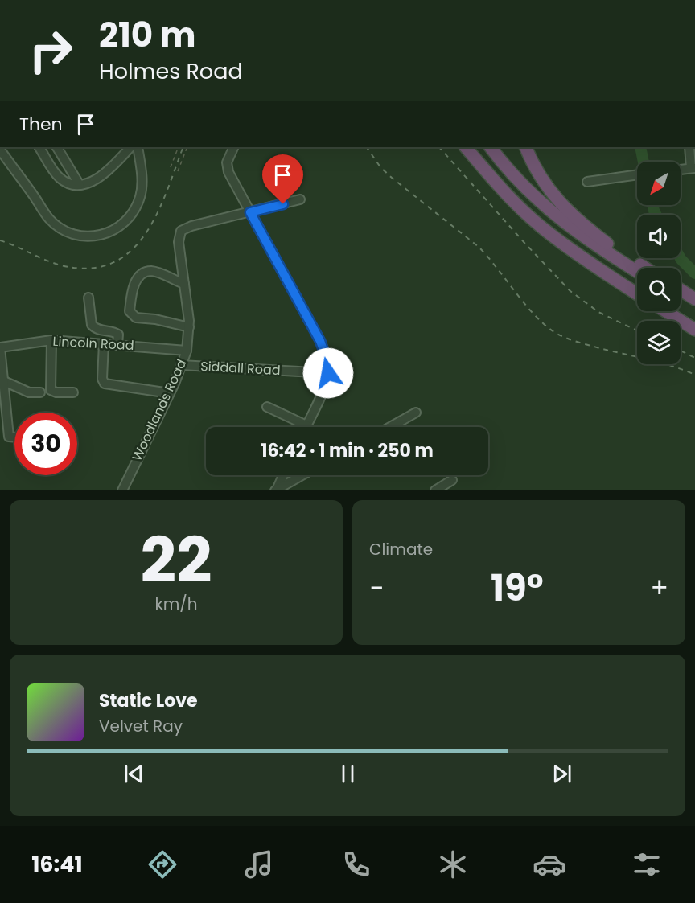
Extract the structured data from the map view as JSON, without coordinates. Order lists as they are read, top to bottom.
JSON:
{
  "streets": {
    "street": ["Lincoln Road", "Siddall Road", "Woodlands Road"]
  },
  "crossings": [
    ["Lincoln Road", "Woodlands Road"],
    ["Siddall Road", "Woodlands Road"]
  ],
  "north": "bottom left",
  "page": {
    "turn": ["210 m", "Holmes Road"],
    "then": "Then",
    "limit": "30",
    "trip": "16:42 · 1 min · 250 m",
    "tile": [
      ["22", "km/h"],
      "Climate"
    ],
    "heat": ["−", "19°", "+"],
    "song": ["Static Love", "Velvet Ray"],
    "tabs": "16:41"
  }
}
